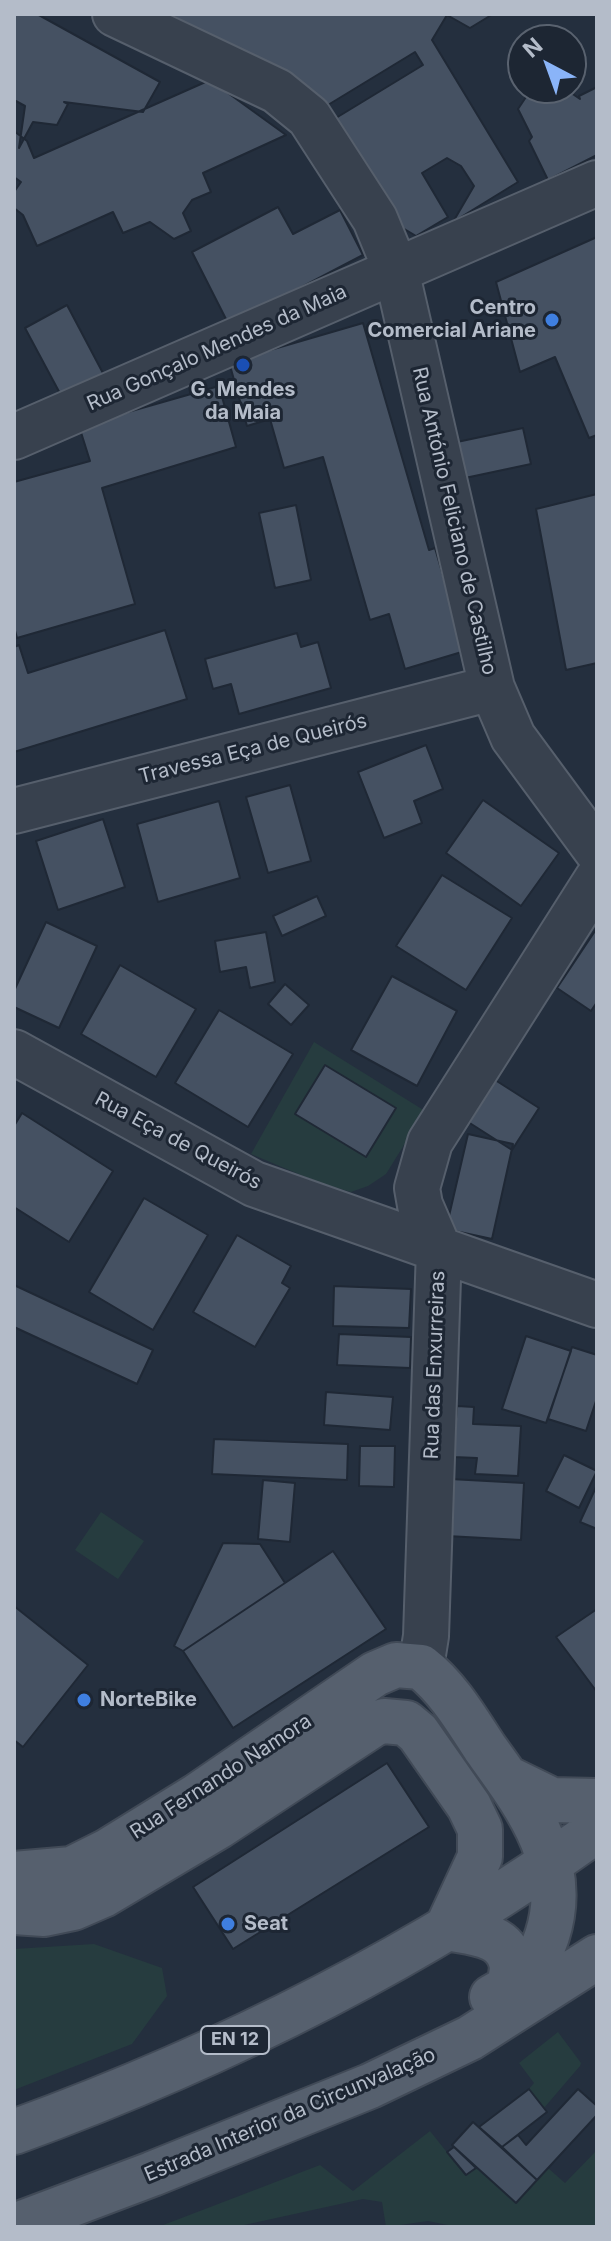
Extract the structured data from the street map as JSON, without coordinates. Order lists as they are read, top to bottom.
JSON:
{
  "streets": {
    "main road": ["Rua Fernando Namora", "EN 12", "Estrada Interior da Circunvalação"],
    "street": [
      "Rua Gonçalo Mendes da Maia",
      "Rua António Feliciano de Castilho",
      "Travessa Eça de Queirós",
      "Rua Eça de Queirós",
      "Rua das Enxurreiras"
    ]
  },
  "crossings": [
    ["Rua Gonçalo Mendes da Maia", "Rua António Feliciano de Castilho"],
    ["Rua António Feliciano de Castilho", "Travessa Eça de Queirós"],
    ["Rua Eça de Queirós", "Rua das Enxurreiras"],
    ["Rua das Enxurreiras", "Rua Fernando Namora"]
  ],
  "places": [
    "Centro Comercial Ariane",
    "G. Mendes da Maia",
    "NorteBike",
    "Seat"
  ],
  "north": "top left"
}
